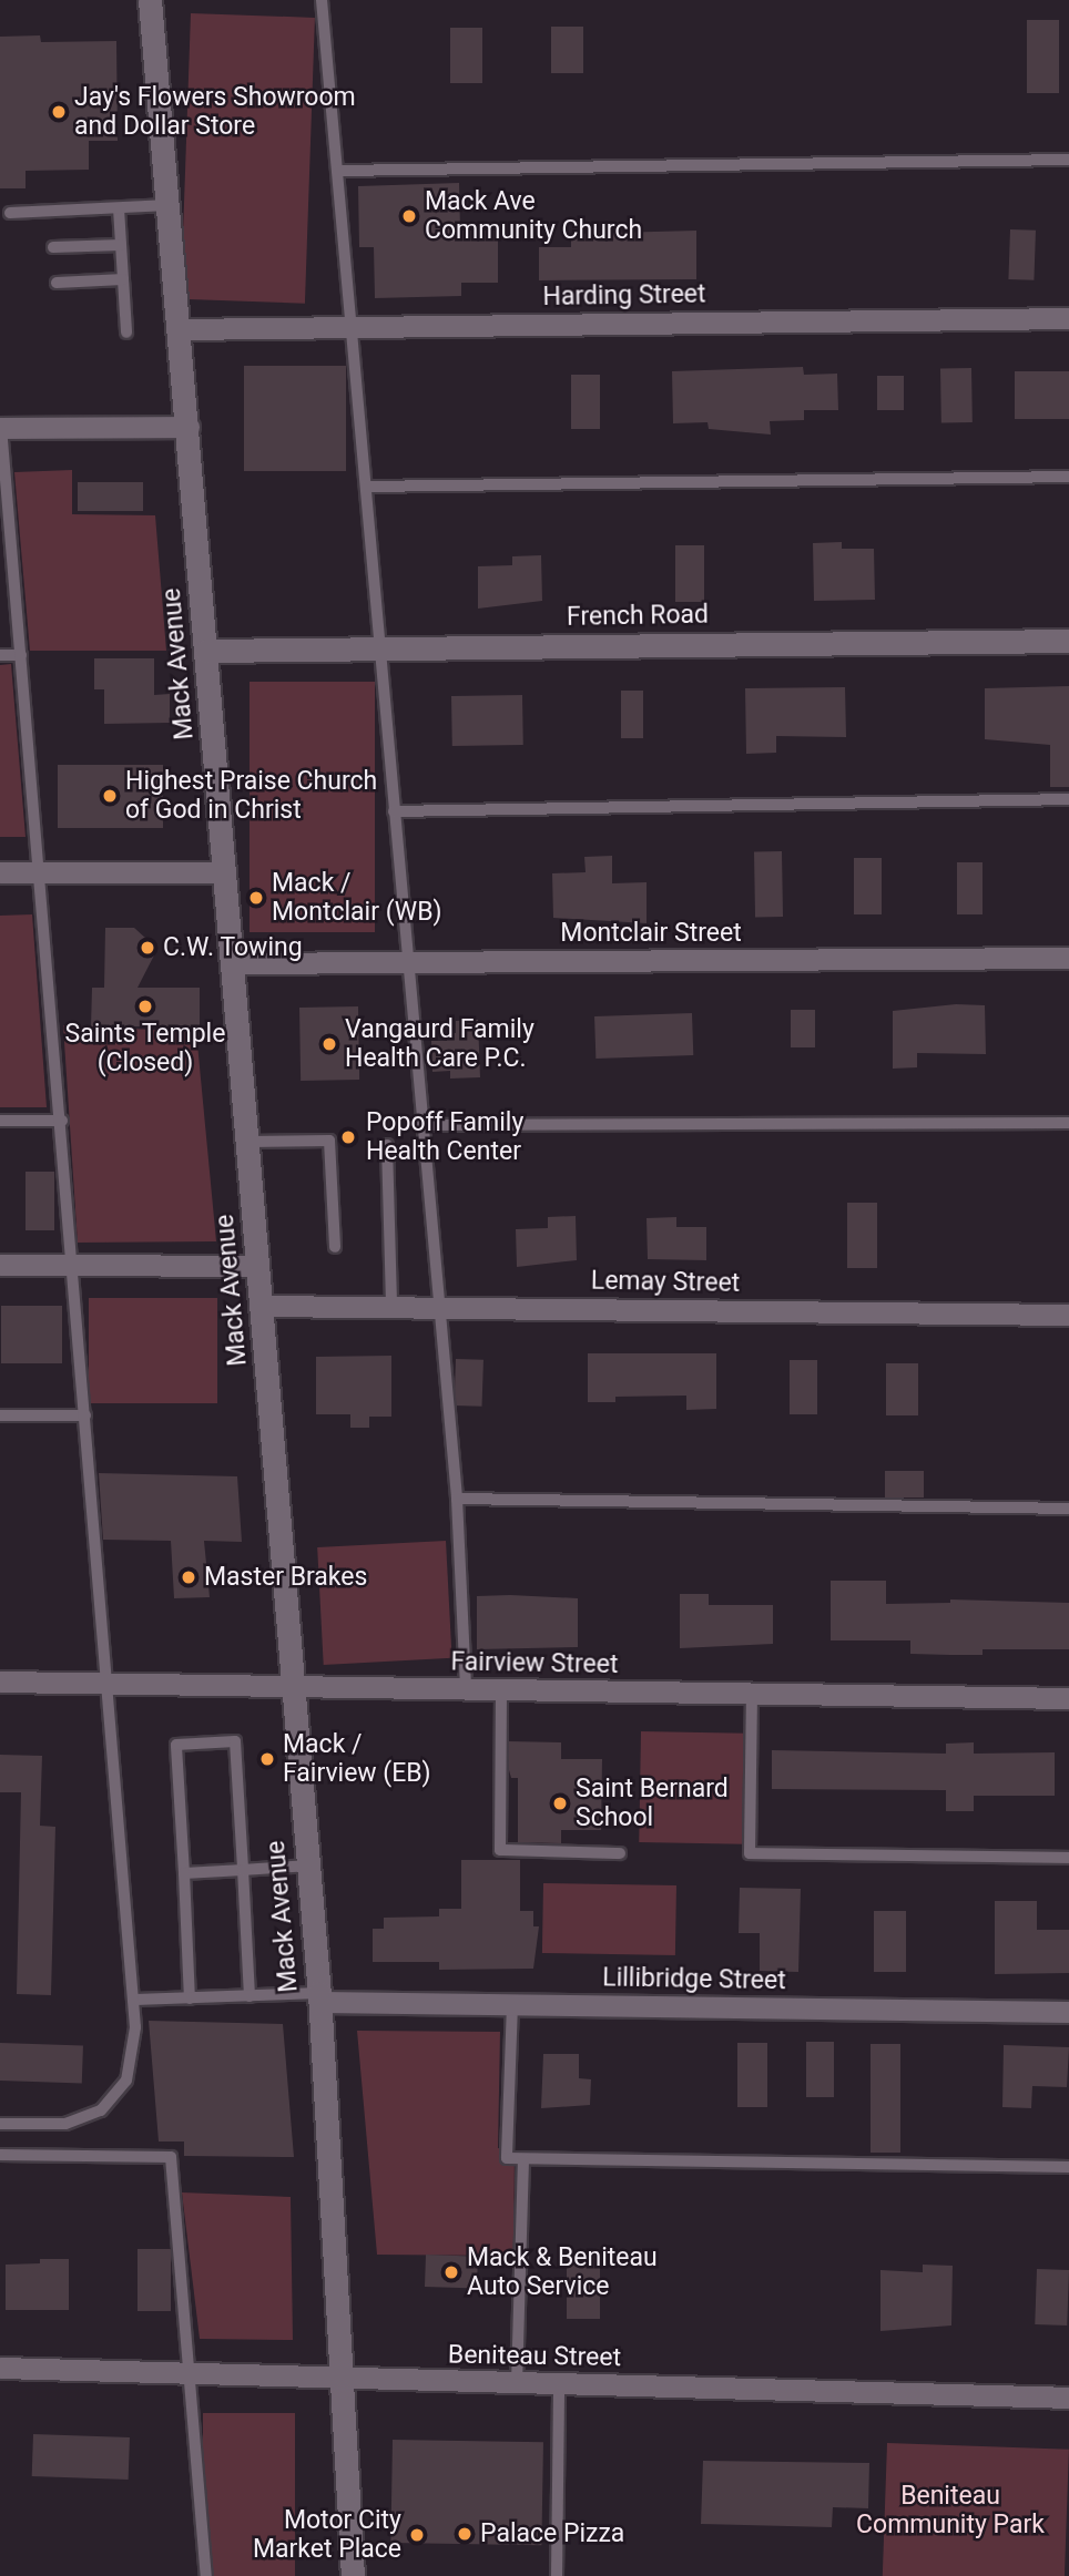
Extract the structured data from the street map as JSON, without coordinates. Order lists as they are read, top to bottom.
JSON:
{
  "streets": {
    "main road": ["French Road", "Mack Avenue"],
    "street": [
      "Harding Street",
      "Montclair Street",
      "Lemay Street",
      "Fairview Street",
      "Lillibridge Street",
      "Beniteau Street"
    ]
  },
  "crossings": [
    ["Harding Street", "Mack Avenue"],
    ["French Road", "Mack Avenue"],
    ["Mack Avenue", "Montclair Street"],
    ["Mack Avenue", "Lemay Street"],
    ["Mack Avenue", "Fairview Street"],
    ["Mack Avenue", "Lillibridge Street"],
    ["Mack Avenue", "Beniteau Street"]
  ],
  "parks": ["Beniteau Community Park"],
  "places": [
    "Jay's Flowers Showroom and Dollar Store",
    "Mack Ave Community Church",
    "Highest Praise Church of God in Christ",
    "Mack / Montclair (WB)",
    "C.W. Towing",
    "Saints Temple (Closed)",
    "Vangaurd Family Health Care P.C.",
    "Popoff Family Health Center",
    "Master Brakes",
    "Mack / Fairview (EB)",
    "Saint Bernard School",
    "Mack & Beniteau Auto Service",
    "Palace Pizza",
    "Motor City Market Place"
  ]
}
